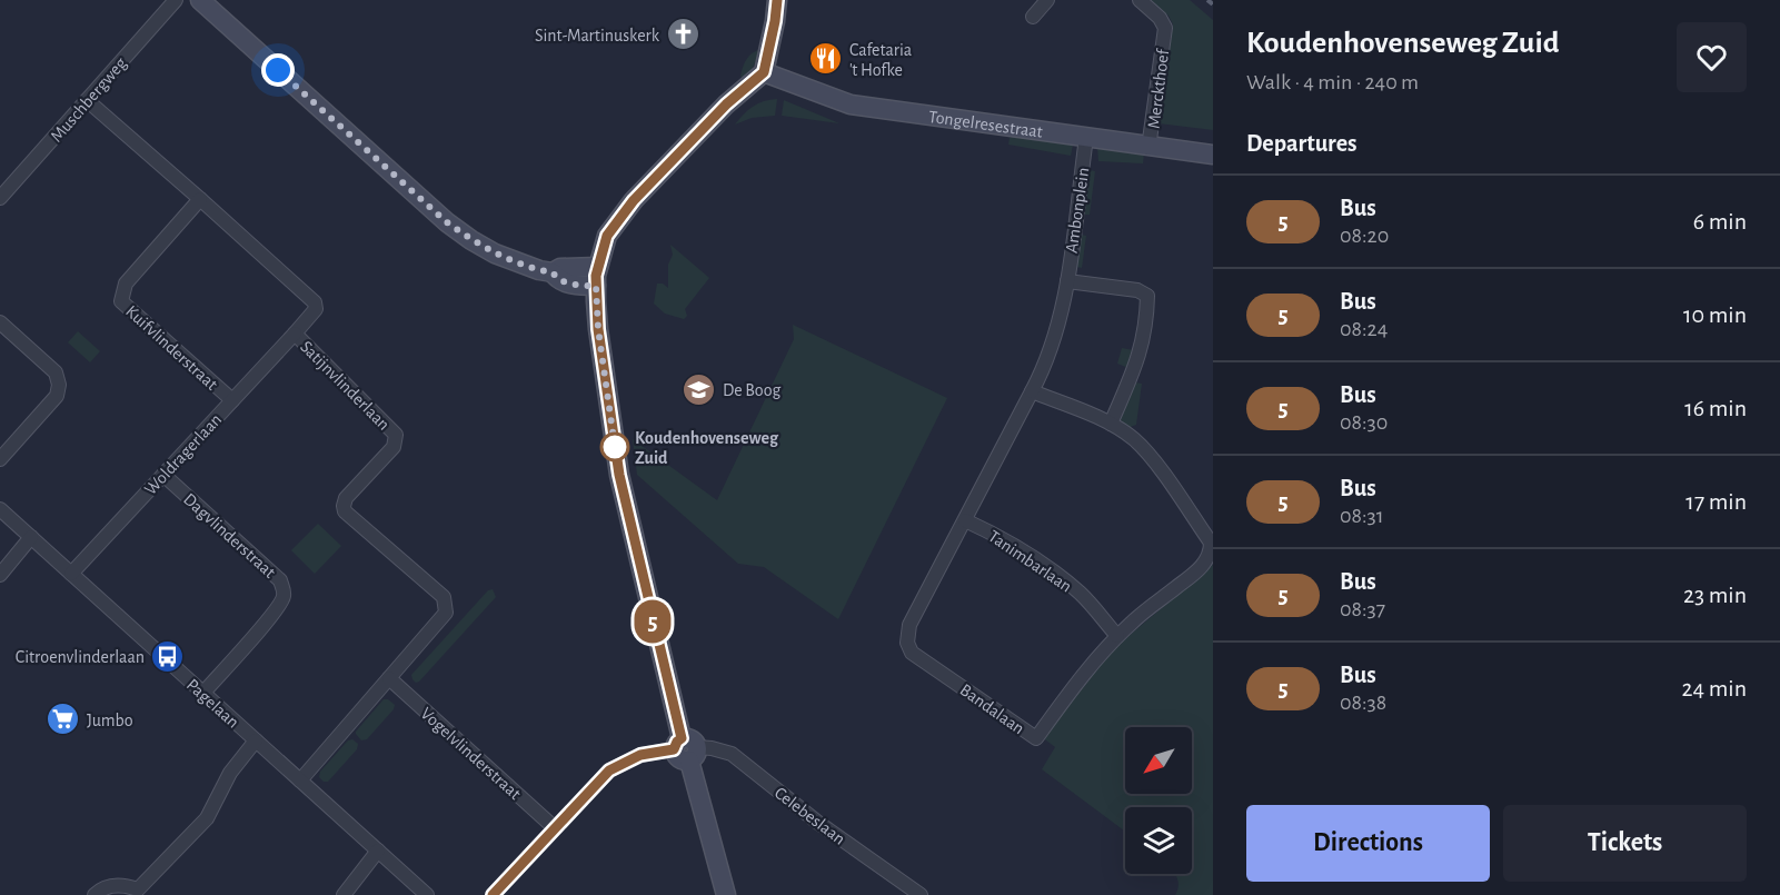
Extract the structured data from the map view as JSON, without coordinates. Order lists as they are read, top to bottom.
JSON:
{
  "streets": {
    "main road": ["Tongelresestraat"],
    "street": [
      "Merckthoef",
      "Muschbergweg",
      "Ambonplein",
      "Kuifvlinderstraat",
      "Satijnvlinderlaan",
      "Woldragerlaan",
      "Dagvlinderstraat",
      "Tanimbarlaan",
      "Pagelaan",
      "Bandalaan",
      "Vogelvlinderstraat",
      "Celebeslaan"
    ]
  },
  "crossings": [
    ["Merckthoef", "Tongelresestraat"],
    ["Muschbergweg", "Satijnvlinderlaan"],
    ["Tongelresestraat", "Ambonplein"],
    ["Ambonplein", "Bandalaan"],
    ["Kuifvlinderstraat", "Satijnvlinderlaan"],
    ["Kuifvlinderstraat", "Woldragerlaan"],
    ["Satijnvlinderlaan", "Woldragerlaan"],
    ["Satijnvlinderlaan", "Pagelaan"],
    ["Satijnvlinderlaan", "Vogelvlinderstraat"],
    ["Woldragerlaan", "Dagvlinderstraat"],
    ["Woldragerlaan", "Pagelaan"],
    ["Dagvlinderstraat", "Pagelaan"],
    ["Tanimbarlaan", "Bandalaan"]
  ],
  "places": {
    "church": ["Sint-Martinuskerk"],
    "restaurant": ["Cafetaria 't Hofke"],
    "school or university": ["De Boog"],
    "other": ["Koudenhovenseweg Zuid"],
    "bus stop": ["Citroenvlinderlaan"],
    "supermarket": ["Jumbo"]
  },
  "lines": ["bus line 5"],
  "north": "bottom left",
  "page": {
    "on_map": "5",
    "heading": [
      ["Koudenhovenseweg Zuid", "Walk · 4 min · 240 m"],
      "Departures"
    ],
    "list": [
      {
        "mark": "5",
        "name": "Bus",
        "note": "08:20",
        "value": "6 min"
      },
      {
        "mark": "5",
        "name": "Bus",
        "note": "08:24",
        "value": "10 min"
      },
      {
        "mark": "5",
        "name": "Bus",
        "note": "08:30",
        "value": "16 min"
      },
      {
        "mark": "5",
        "name": "Bus",
        "note": "08:31",
        "value": "17 min"
      },
      {
        "mark": "5",
        "name": "Bus",
        "note": "08:37",
        "value": "23 min"
      },
      {
        "mark": "5",
        "name": "Bus",
        "note": "08:38",
        "value": "24 min"
      }
    ],
    "buttons": ["Directions", "Tickets"]
  }
}
